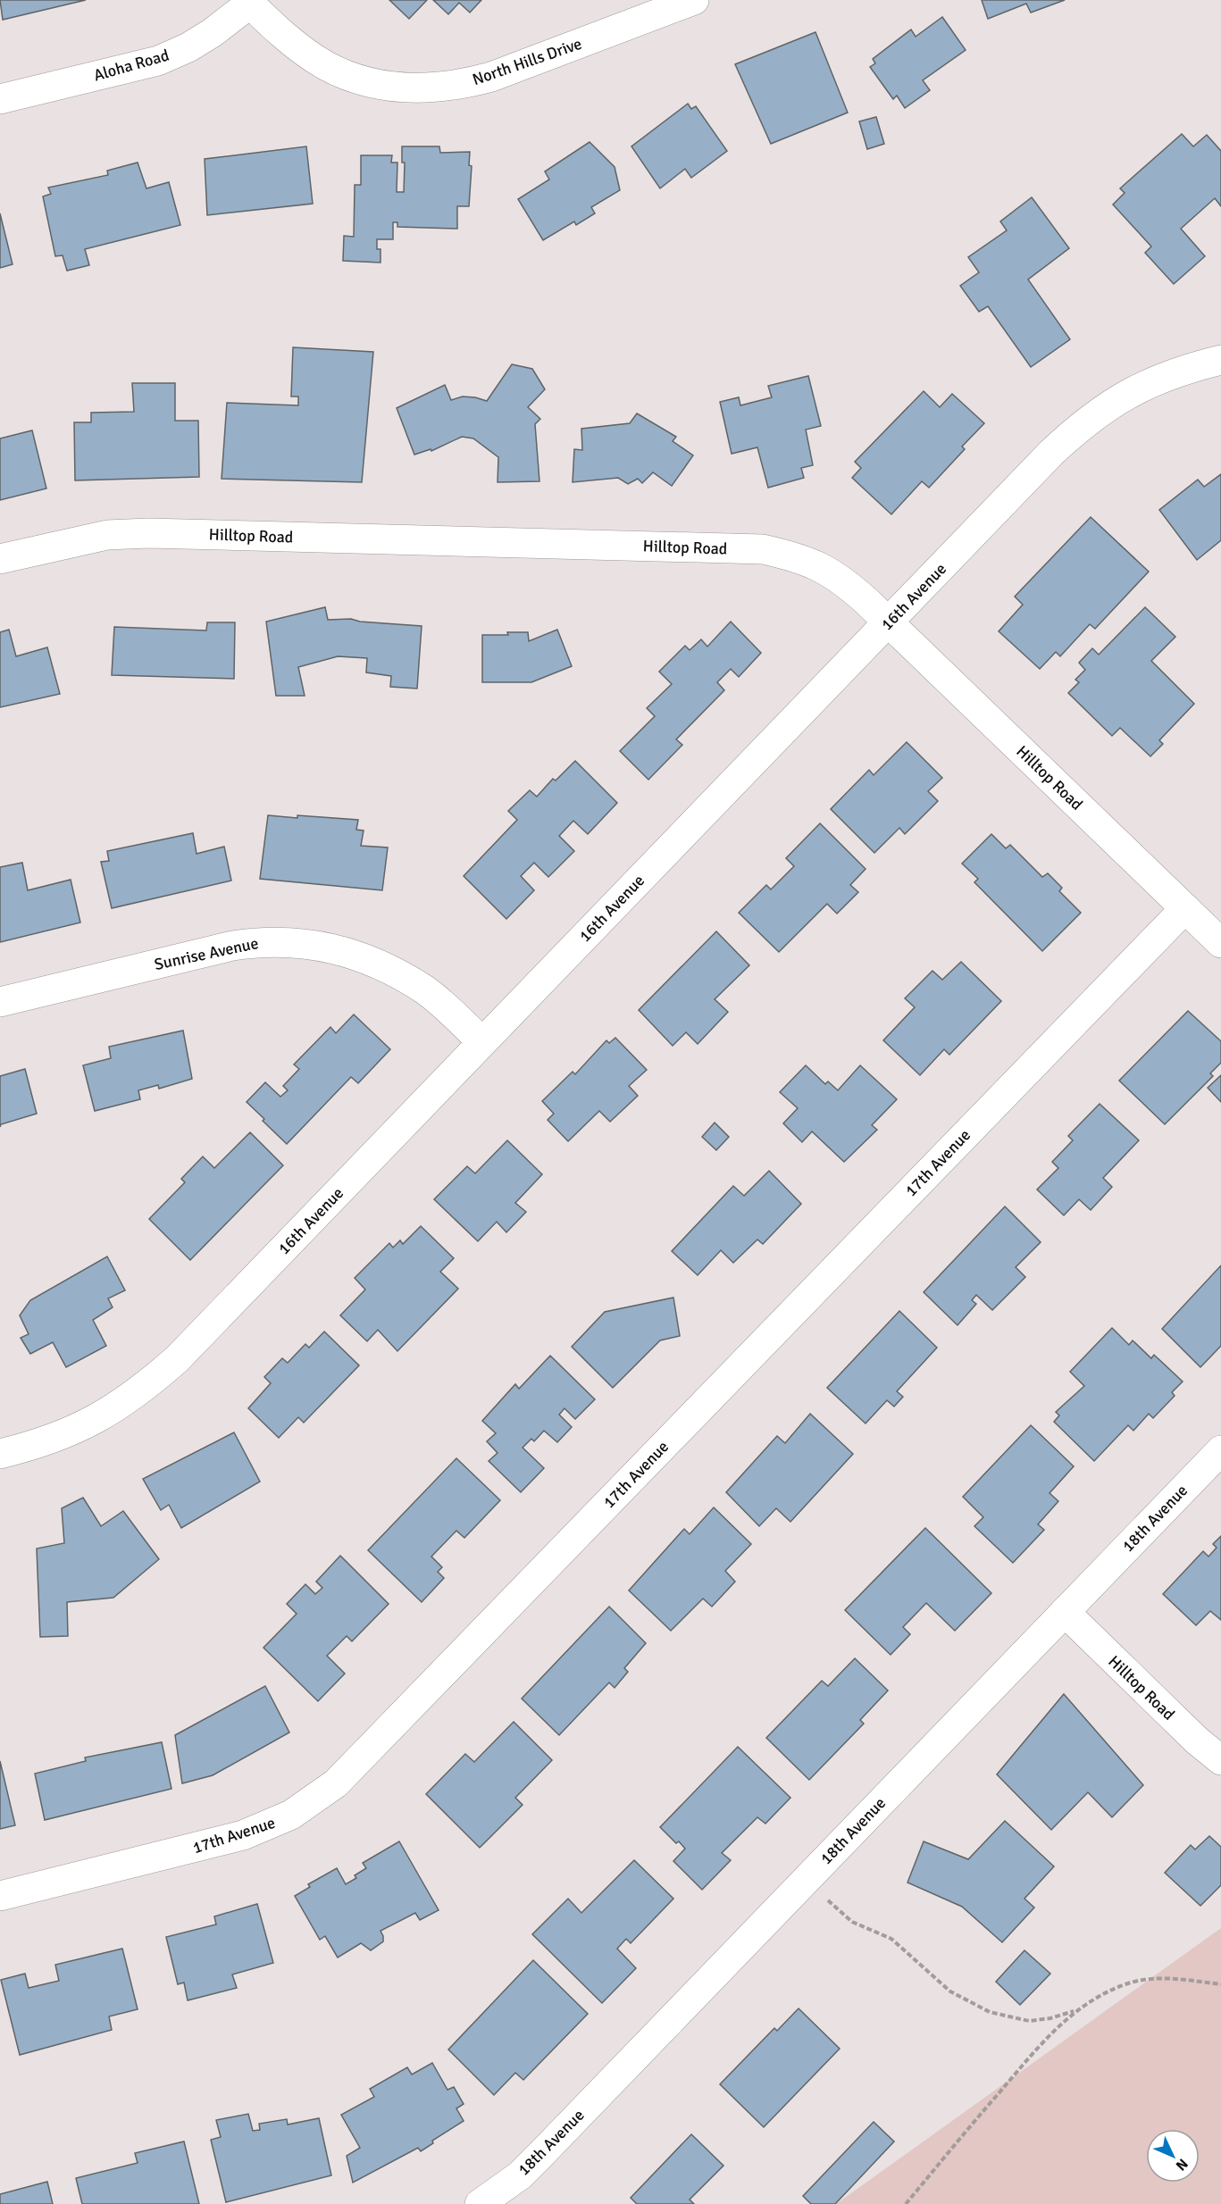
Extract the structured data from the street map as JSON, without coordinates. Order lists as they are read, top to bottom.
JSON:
{
  "streets": {
    "street": [
      "North Hills Drive",
      "Aloha Road",
      "Hilltop Road",
      "16th Avenue",
      "Sunrise Avenue",
      "17th Avenue",
      "18th Avenue"
    ]
  },
  "crossings": [
    ["North Hills Drive", "Aloha Road"],
    ["Hilltop Road", "16th Avenue"],
    ["Hilltop Road", "17th Avenue"],
    ["Hilltop Road", "18th Avenue"],
    ["16th Avenue", "Sunrise Avenue"]
  ],
  "north": "bottom right"
}
